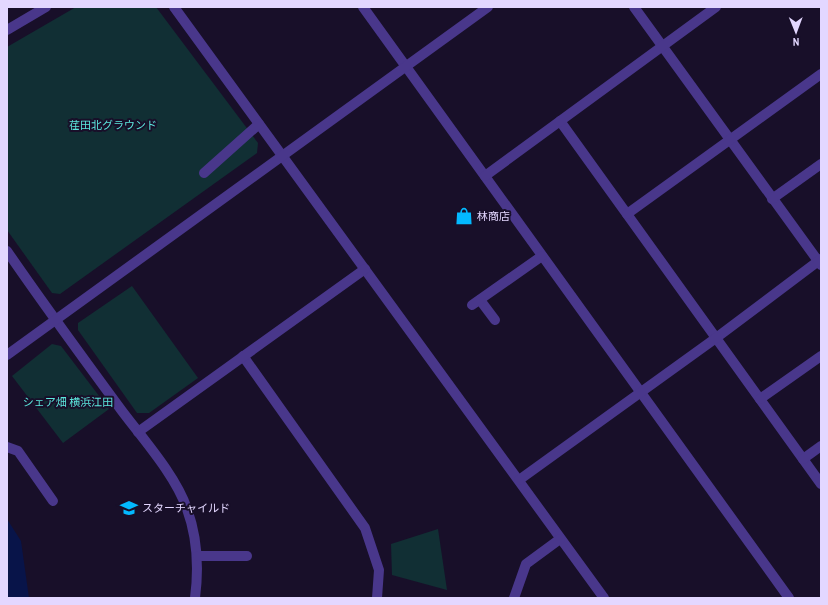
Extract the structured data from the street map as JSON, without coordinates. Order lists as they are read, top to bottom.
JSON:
{
  "parks": ["荏田北グラウンド", "シェア畑 横浜江田"],
  "places": {
    "shop": ["林商店"],
    "school or university": ["スターチャイルド"]
  },
  "north": "bottom"
}
